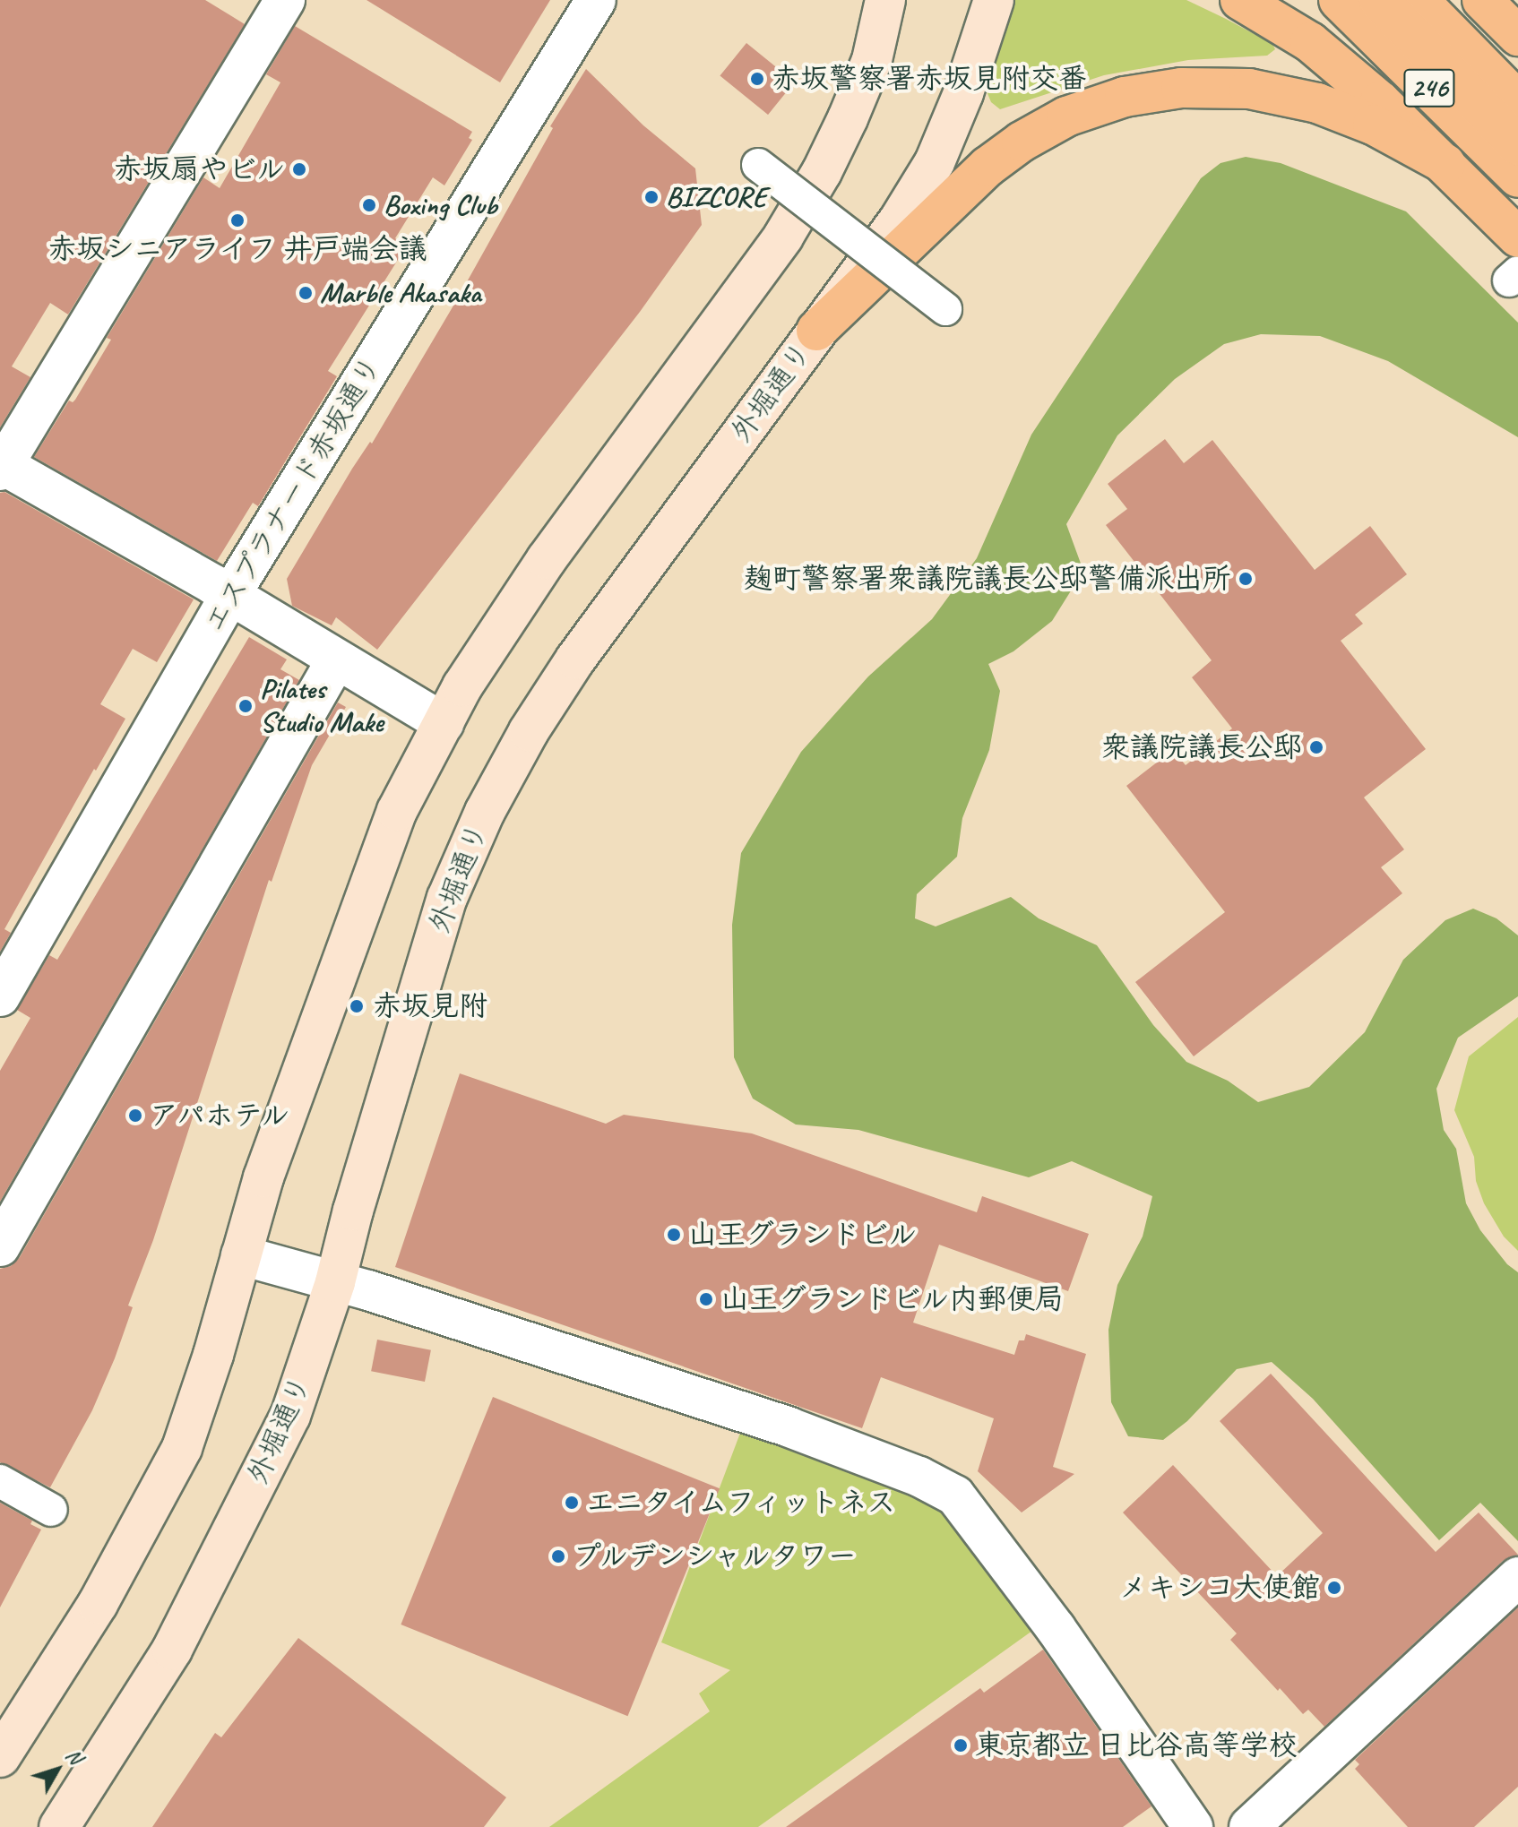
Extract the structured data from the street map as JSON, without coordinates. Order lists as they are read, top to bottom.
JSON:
{
  "streets": {
    "highway": ["246"],
    "main road": ["外堀通り"],
    "street": ["エスプラナード赤坂通り"]
  },
  "places": [
    "赤坂警察署赤坂見附交番",
    "赤坂扇やビル",
    "BIZCORE",
    "Boxing Club",
    "赤坂シニアライフ 井戸端会議",
    "Marble Akasaka",
    "麹町警察署衆議院議長公邸警備派出所",
    "Pilates Studio Make",
    "衆議院議長公邸",
    "赤坂見附",
    "アパホテル",
    "山王グランドビル",
    "山王グランドビル内郵便局",
    "エニタイムフィットネス",
    "プルデンシャルタワー",
    "メキシコ大使館",
    "東京都立 日比谷高等学校"
  ],
  "north": "top right"
}
